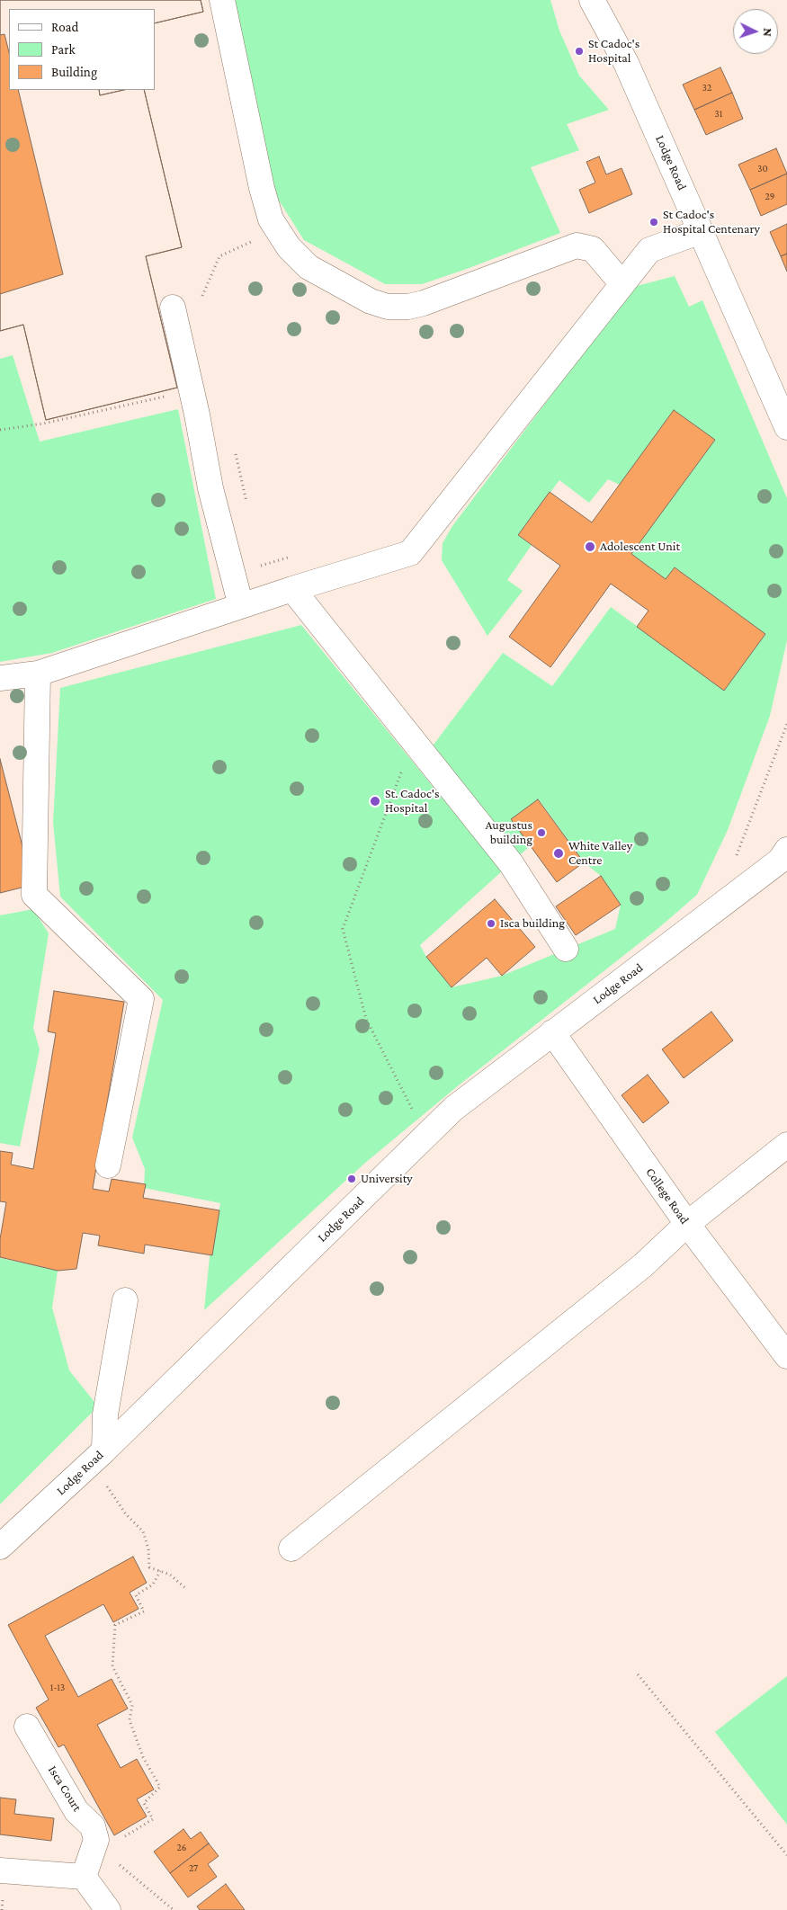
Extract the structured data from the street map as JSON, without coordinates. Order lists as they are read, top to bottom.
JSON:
{
  "streets": {
    "street": ["Lodge Road", "College Road", "Isca Court"]
  },
  "crossings": [
    ["Lodge Road", "College Road"]
  ],
  "places": [
    "St Cadoc's Hospital",
    "St Cadoc's Hospital Centenary",
    "Adolescent Unit",
    "St. Cadoc's Hospital",
    "Augustus building",
    "White Valley Centre",
    "Isca building",
    "University"
  ],
  "house_numbers": [
    "32",
    "31",
    "30",
    "29",
    "1-13",
    "26",
    "27"
  ],
  "legend": ["Road", "Park", "Building"],
  "north": "right"
}
